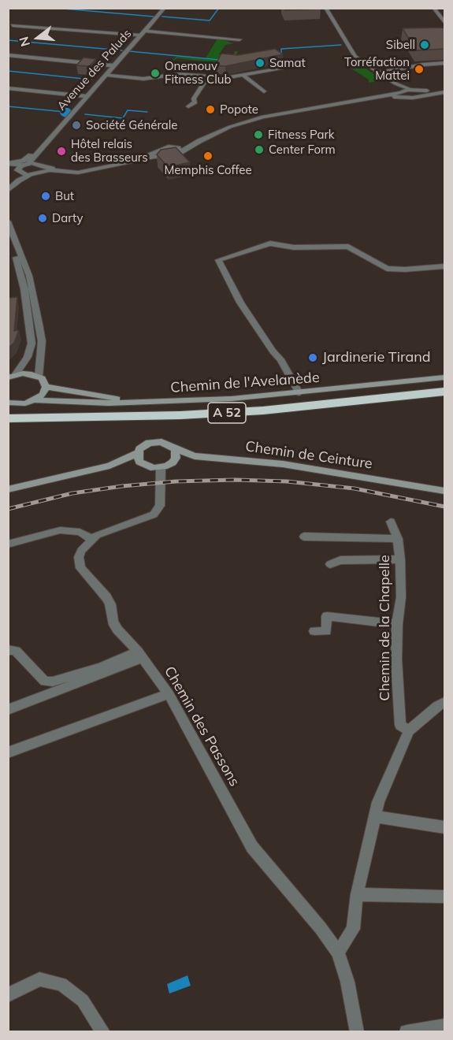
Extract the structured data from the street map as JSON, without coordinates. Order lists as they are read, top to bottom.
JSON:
{
  "streets": {
    "highway": ["A 52"],
    "main road": ["Chemin de l'Avelanède", "Chemin de Ceinture"],
    "street": ["Avenue des Paluds", "Chemin de la Chapelle", "Chemin des Passons"]
  },
  "crossings": [
    ["Chemin de Ceinture", "Chemin des Passons"]
  ],
  "places": [
    "Sibell",
    "Samat",
    "Torréfaction Mattei",
    "Onemouv Fitness Club",
    "Popote",
    "Société Générale",
    "Fitness Park",
    "Center Form",
    "Hôtel relais des Brasseurs",
    "Memphis Coffee",
    "But",
    "Darty",
    "Jardinerie Tirand"
  ],
  "north": "left"
}
